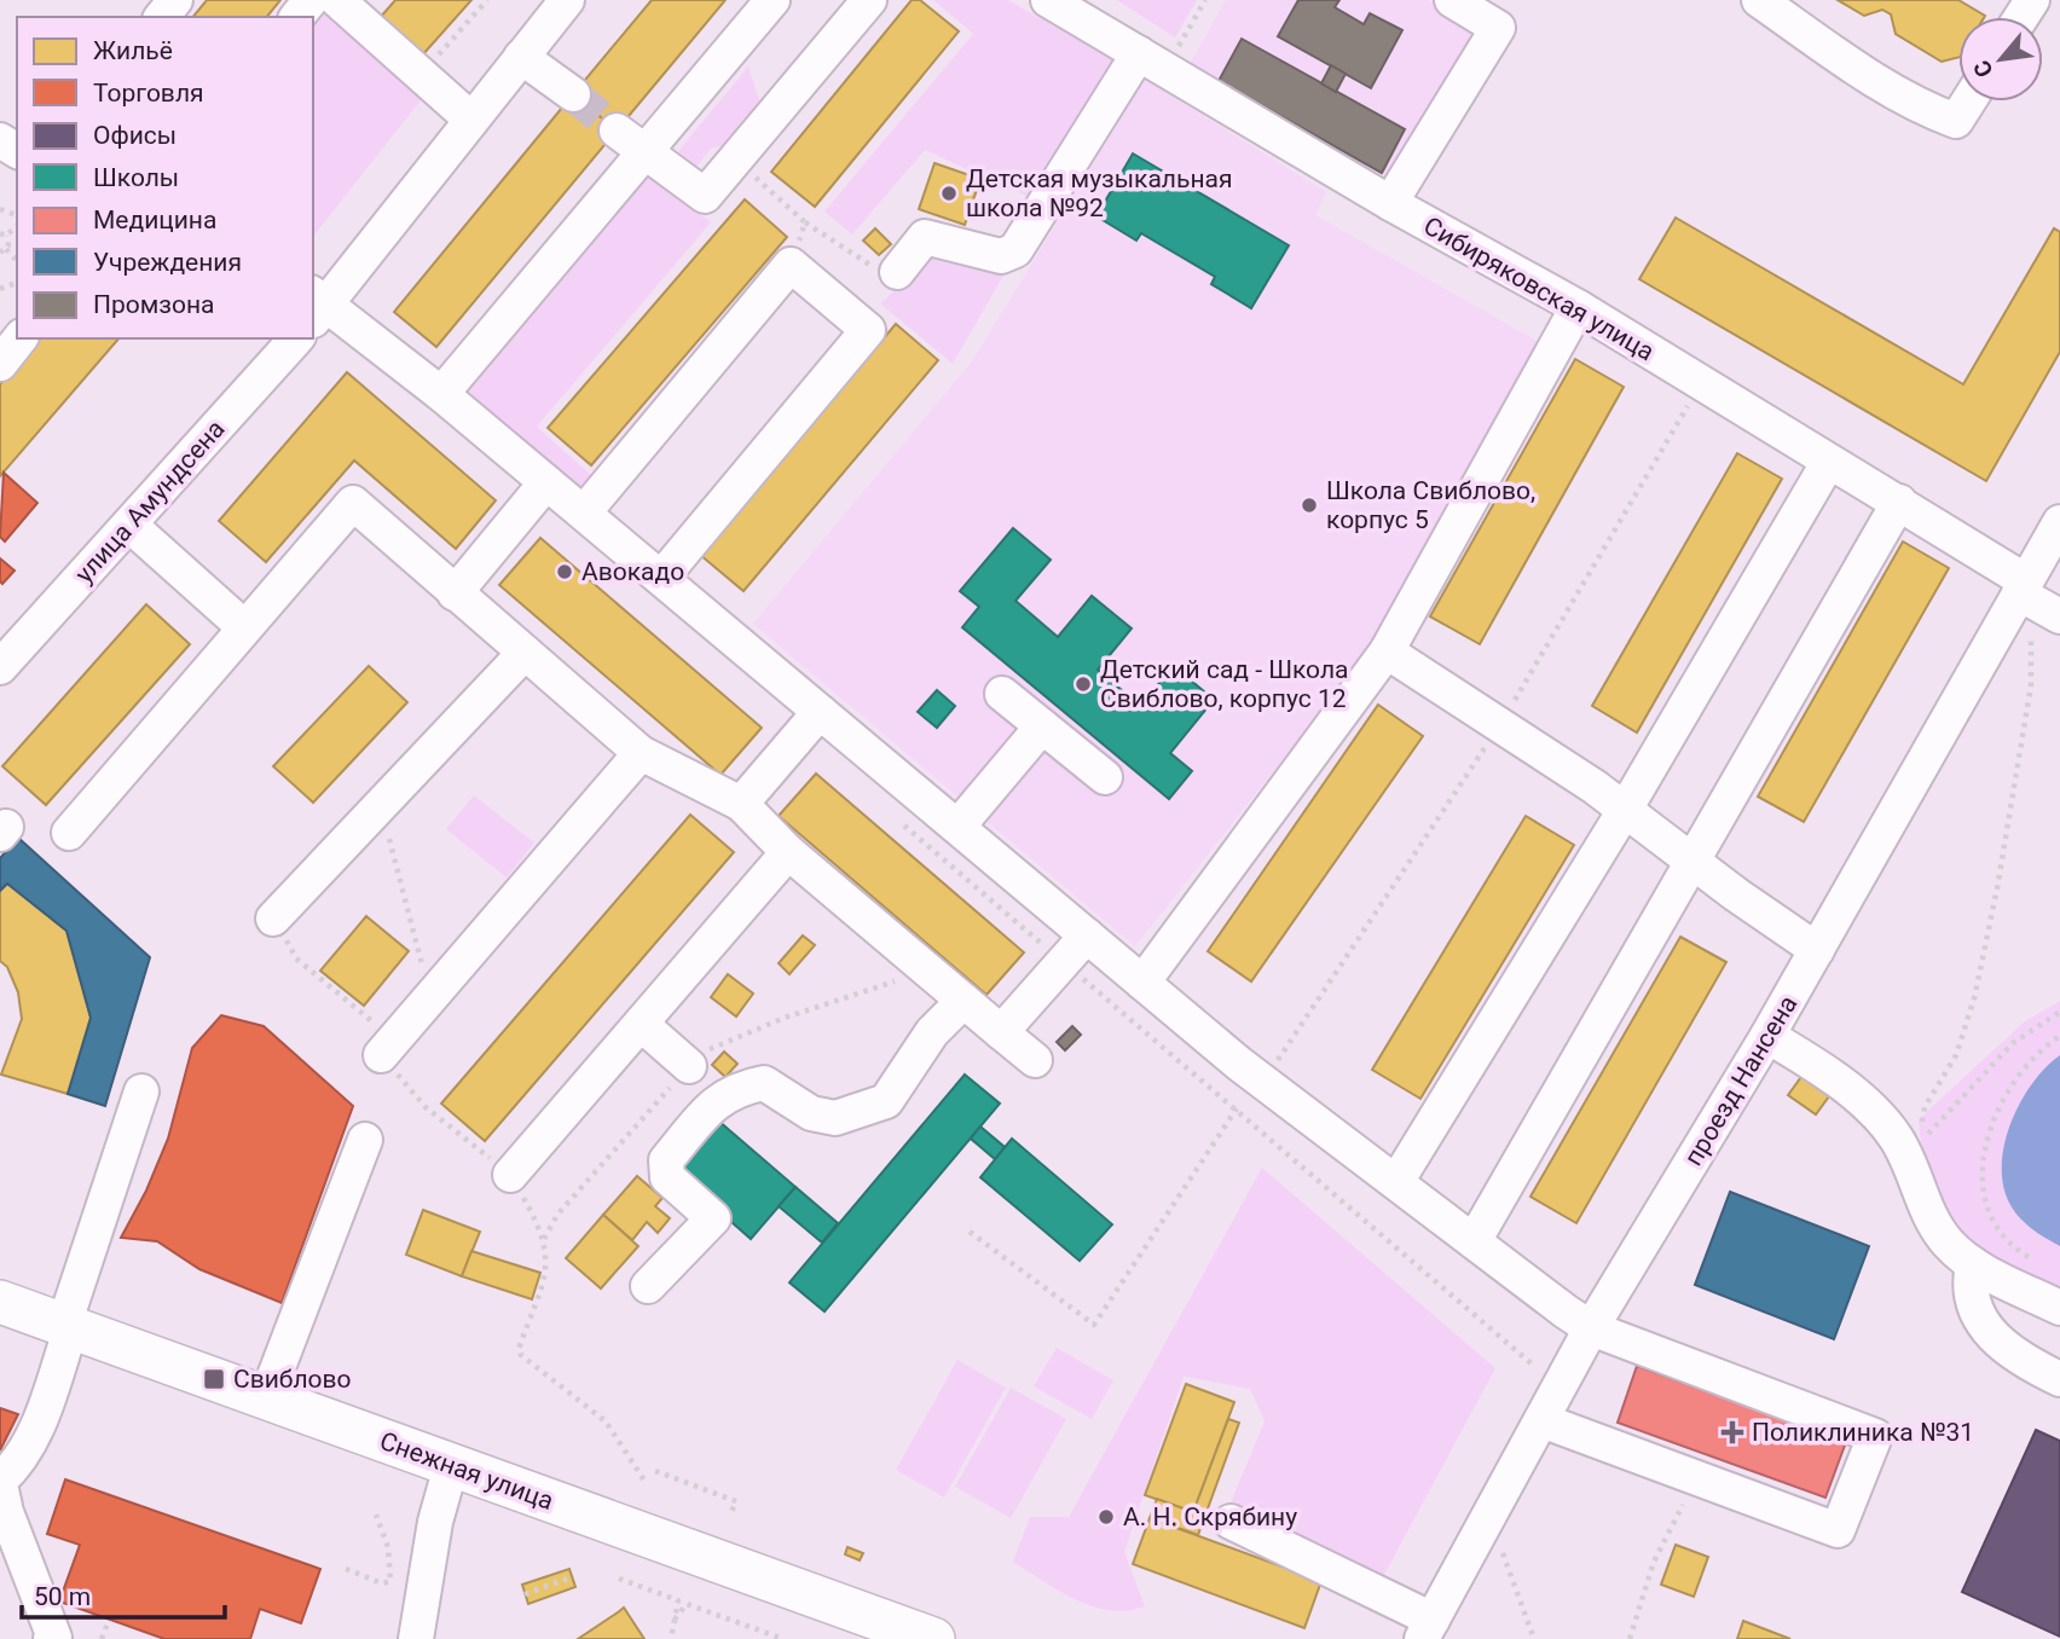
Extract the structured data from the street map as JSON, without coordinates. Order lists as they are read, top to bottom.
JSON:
{
  "streets": {
    "main road": ["Снежная улица"],
    "street": ["Сибиряковская улица", "улица Амундсена", "проезд Нансена"]
  },
  "crossings": [
    ["Сибиряковская улица", "проезд Нансена"]
  ],
  "places": {
    "other": [
      "Детская музыкальная школа №92",
      "Школа Свиблово, корпус 5",
      "Авокадо",
      "Детский сад - Школа Свиблово, корпус 12",
      "А. Н. Скрябину"
    ],
    "transit": ["Свиблово"],
    "health": ["Поликлиника №31"]
  },
  "legend": [
    "Жильё",
    "Торговля",
    "Офисы",
    "Школы",
    "Медицина",
    "Учреждения",
    "Промзона"
  ],
  "scale_bar": "50 m",
  "north": "bottom left"
}
